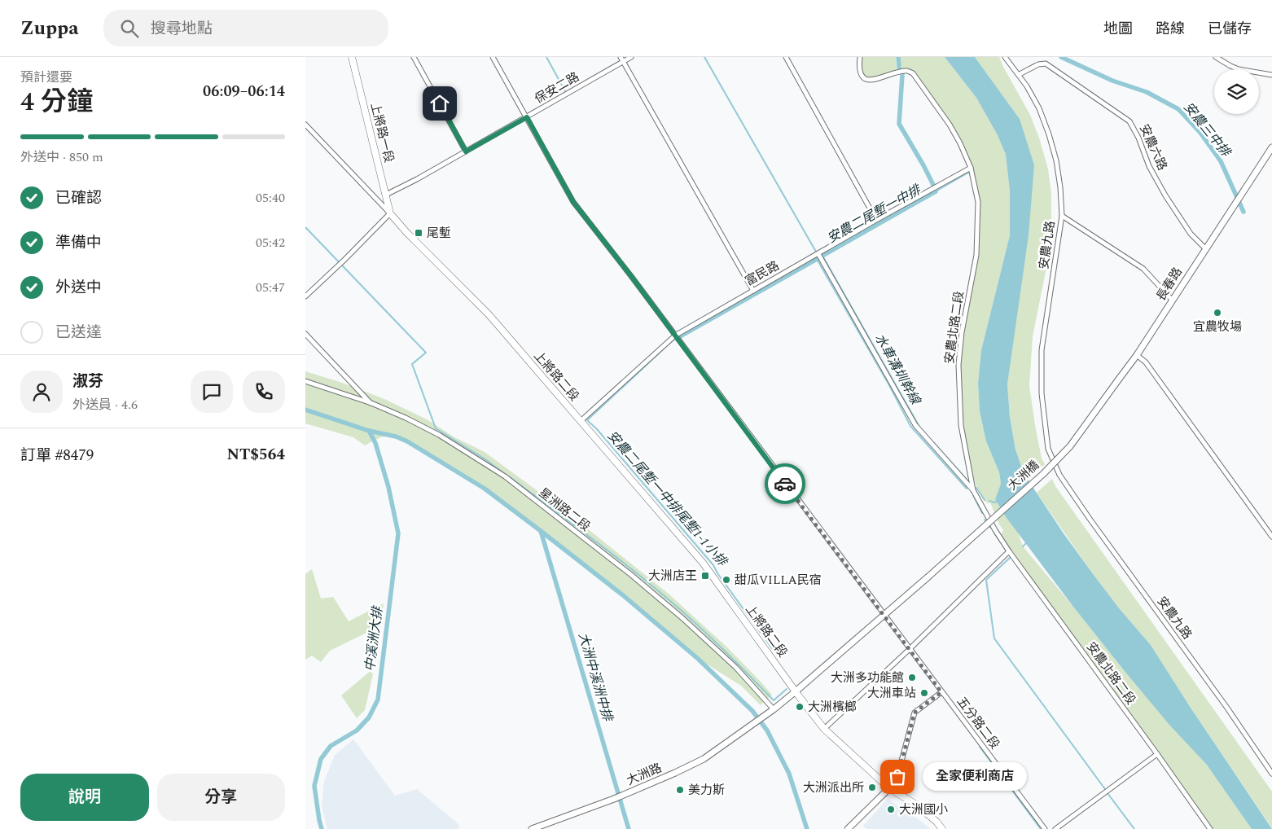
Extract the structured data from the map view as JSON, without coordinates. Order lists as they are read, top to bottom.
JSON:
{
  "streets": {
    "main road": ["上將路一段", "上將路二段"],
    "street": [
      "保安二路",
      "安農六路",
      "安農九路",
      "富民路",
      "長春路",
      "安農北路二段",
      "大洲橋",
      "星洲路二段",
      "五分路二段",
      "大洲路"
    ]
  },
  "crossings": [
    ["保安二路", "上將路一段"],
    ["保安二路", "五分路二段"],
    ["上將路一段", "上將路二段"],
    ["安農六路", "安農九路"],
    ["安農六路", "長春路"],
    ["富民路", "安農北路二段"],
    ["富民路", "上將路二段"],
    ["富民路", "五分路二段"],
    ["長春路", "大洲橋"],
    ["大洲橋", "五分路二段"],
    ["星洲路二段", "大洲路"]
  ],
  "water": [
    "安農三中排",
    "安農二尾塹一中排",
    "水車溝圳幹線",
    "安農二尾塹一中排尾塹1-1小排",
    "中溪洲大排",
    "大洲中溪洲中排"
  ],
  "places": {
    "transit": ["尾塹", "大洲店王"],
    "other": [
      "宜農牧場",
      "甜瓜VILLA民宿",
      "大洲多功能館",
      "大洲車站",
      "大洲檳榔",
      "全家便利商店",
      "大洲派出所",
      "美力斯",
      "大洲國小"
    ]
  },
  "page": {
    "header": "Zuppa",
    "search": "搜尋地點",
    "nav": ["地圖", "路線", "已儲存"],
    "heading": ["4 分鐘", "預計還要", "06:09–06:14"],
    "panel": [
      "淑芬",
      "外送員 · 4.6",
      "訂單 #8479",
      "NT$564"
    ],
    "bar": "外送中 · 850 m",
    "list": [
      ["已確認", "05:40"],
      ["準備中", "05:42"],
      ["外送中", "05:47"],
      "已送達"
    ],
    "bubble": "全家便利商店",
    "buttons": ["說明", "分享"]
  }
}
